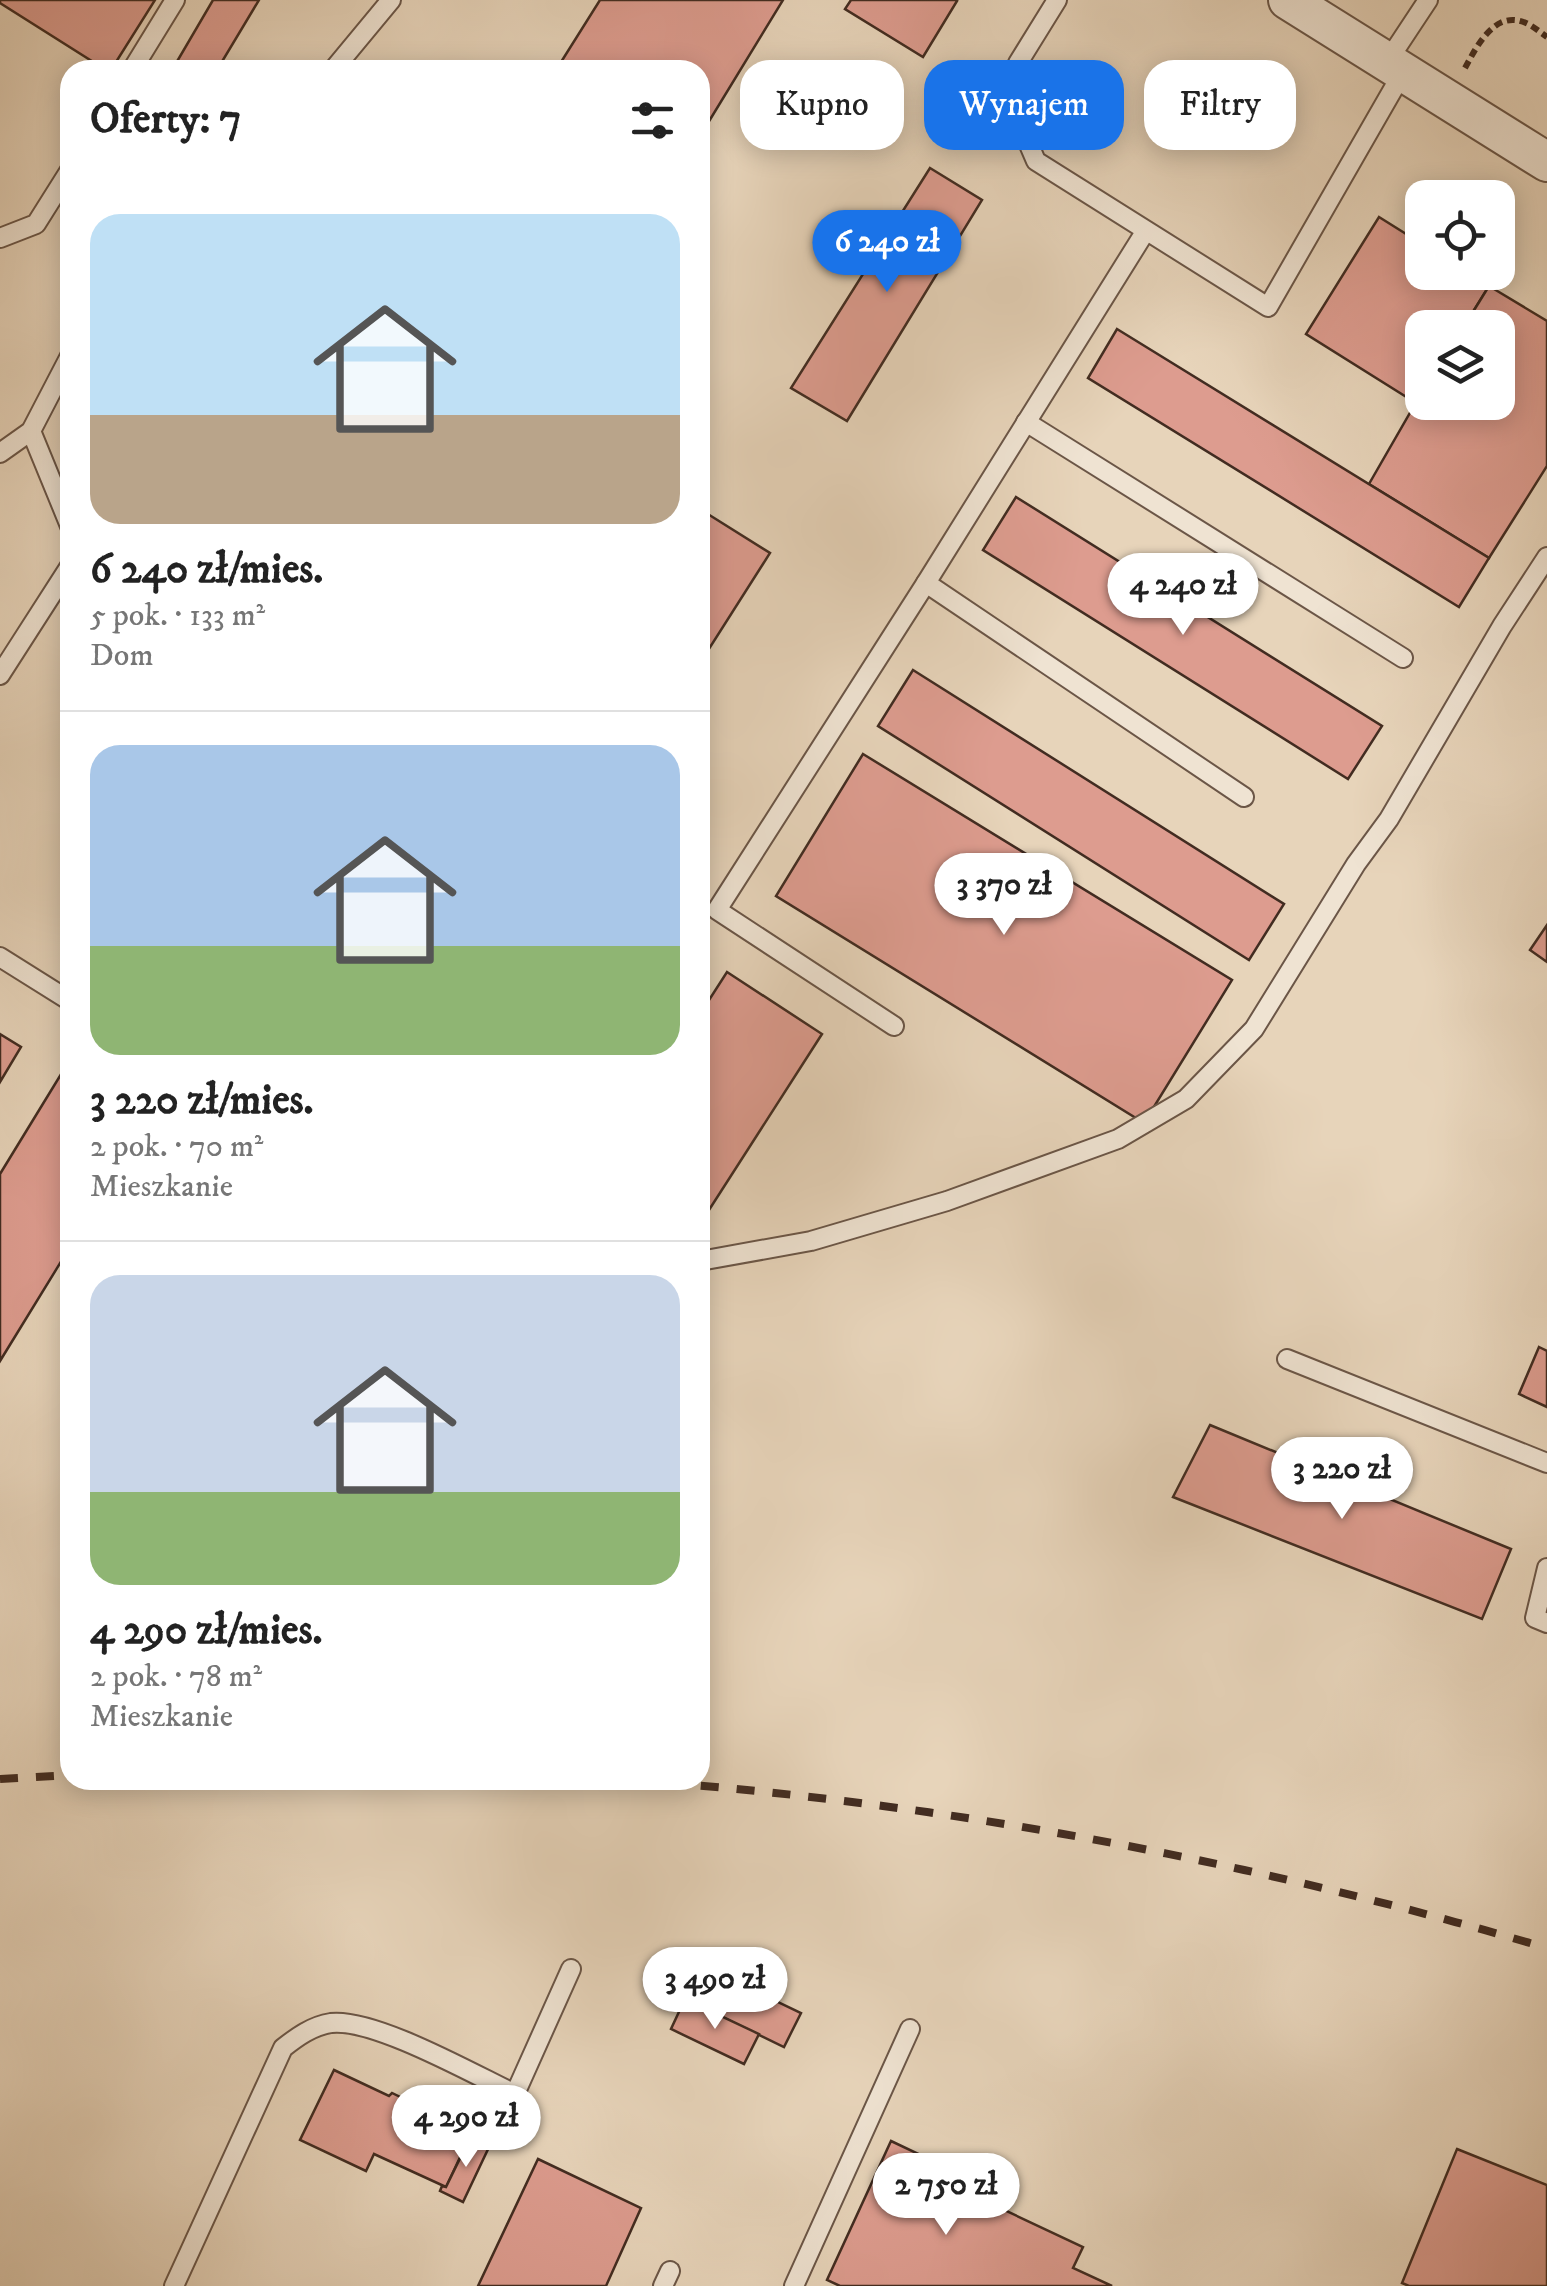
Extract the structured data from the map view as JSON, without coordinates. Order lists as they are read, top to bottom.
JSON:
{
  "page": {
    "chip": ["Kupno", "Wynajem", "Filtry"],
    "heading": "Oferty: 7",
    "list": [
      {
        "name": "6 240 zł/mies.",
        "note": "5 pok. · 133 m² · Dom"
      },
      {
        "name": "3 220 zł/mies.",
        "note": "2 pok. · 70 m² · Mieszkanie"
      },
      {
        "name": "4 290 zł/mies.",
        "note": "2 pok. · 78 m² · Mieszkanie"
      }
    ],
    "price": [
      "6 240 zł",
      "4 240 zł",
      "3 370 zł",
      "3 220 zł",
      "3 490 zł",
      "4 290 zł",
      "2 750 zł"
    ]
  }
}
